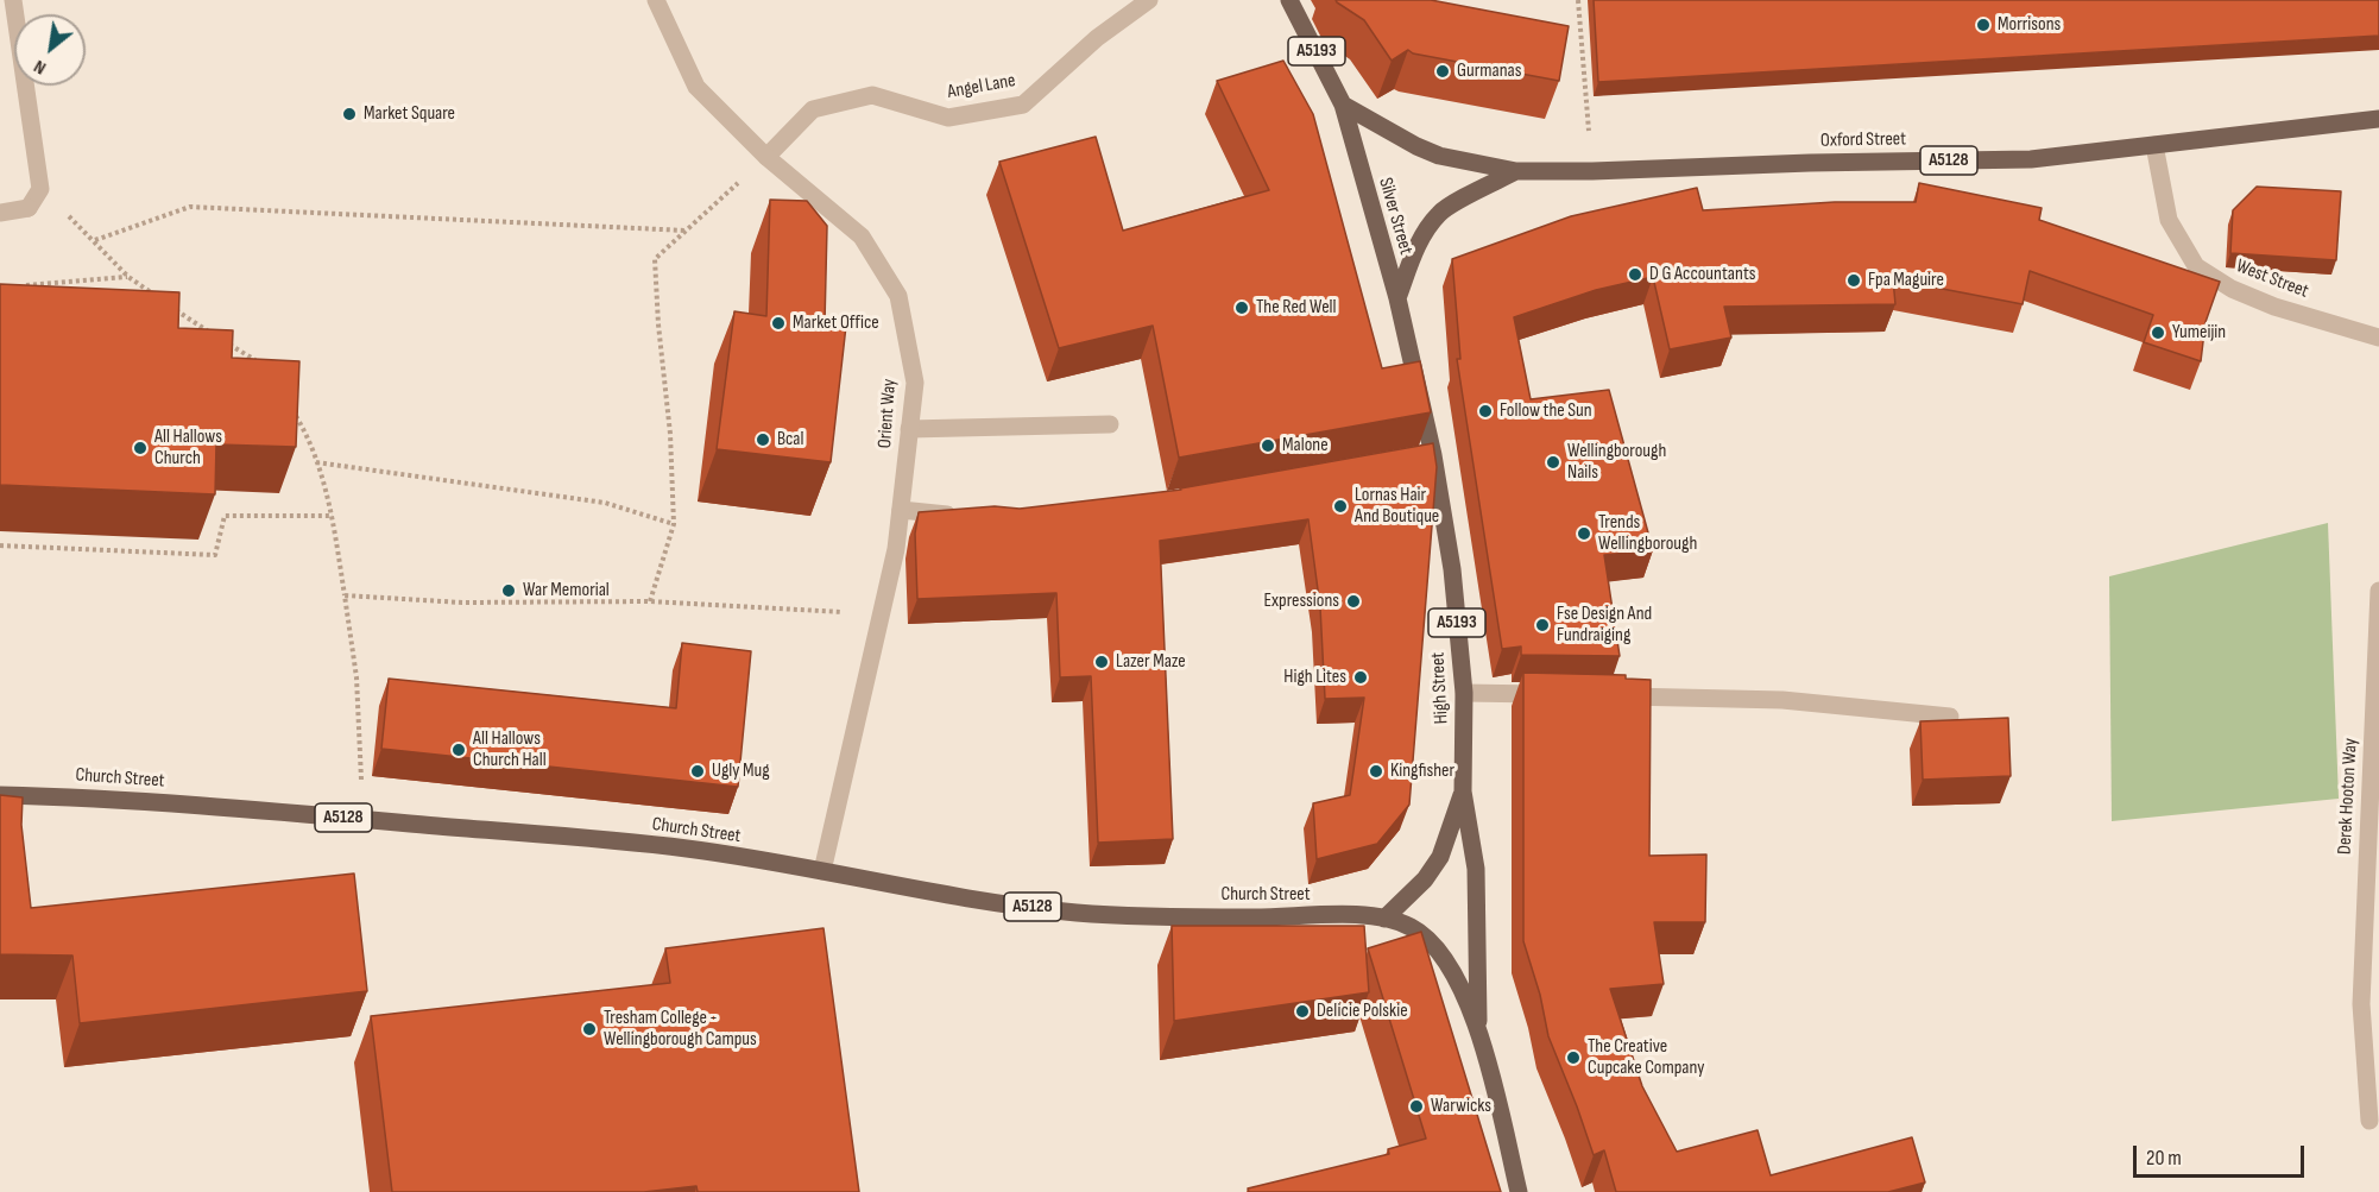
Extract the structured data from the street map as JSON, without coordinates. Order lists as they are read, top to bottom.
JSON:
{
  "streets": {
    "main road": [
      "A5193",
      "Oxford Street",
      "A5128",
      "Silver Street",
      "High Street",
      "Church Street"
    ],
    "street": [
      "Angel Lane",
      "West Street",
      "Orient Way",
      "Derek Hooton Way"
    ]
  },
  "crossings": [
    ["Angel Lane", "Orient Way"],
    ["Oxford Street", "Silver Street"],
    ["Oxford Street", "West Street"],
    ["Silver Street", "High Street"],
    ["Orient Way", "Church Street"],
    ["High Street", "Church Street"]
  ],
  "places": [
    "Morrisons",
    "Gurmanas",
    "Market Square",
    "D G Accountants",
    "Fpa Maguire",
    "The Red Well",
    "Market Office",
    "Yumeijin",
    "Follow the Sun",
    "Bcal",
    "Malone",
    "All Hallows Church",
    "Wellingborough Nails",
    "Lornas Hair And Boutique",
    "Trends Wellingborough",
    "War Memorial",
    "Expressions",
    "Fse Design And Fundraiging",
    "Lazer Maze",
    "High Lites",
    "All Hallows Church Hall",
    "Ugly Mug",
    "Kingfisher",
    "Delicie Polskie",
    "Tresham College - Wellingborough Campus",
    "The Creative Cupcake Company",
    "Warwicks"
  ],
  "scale_bar": "20 m",
  "north": "bottom left"
}
